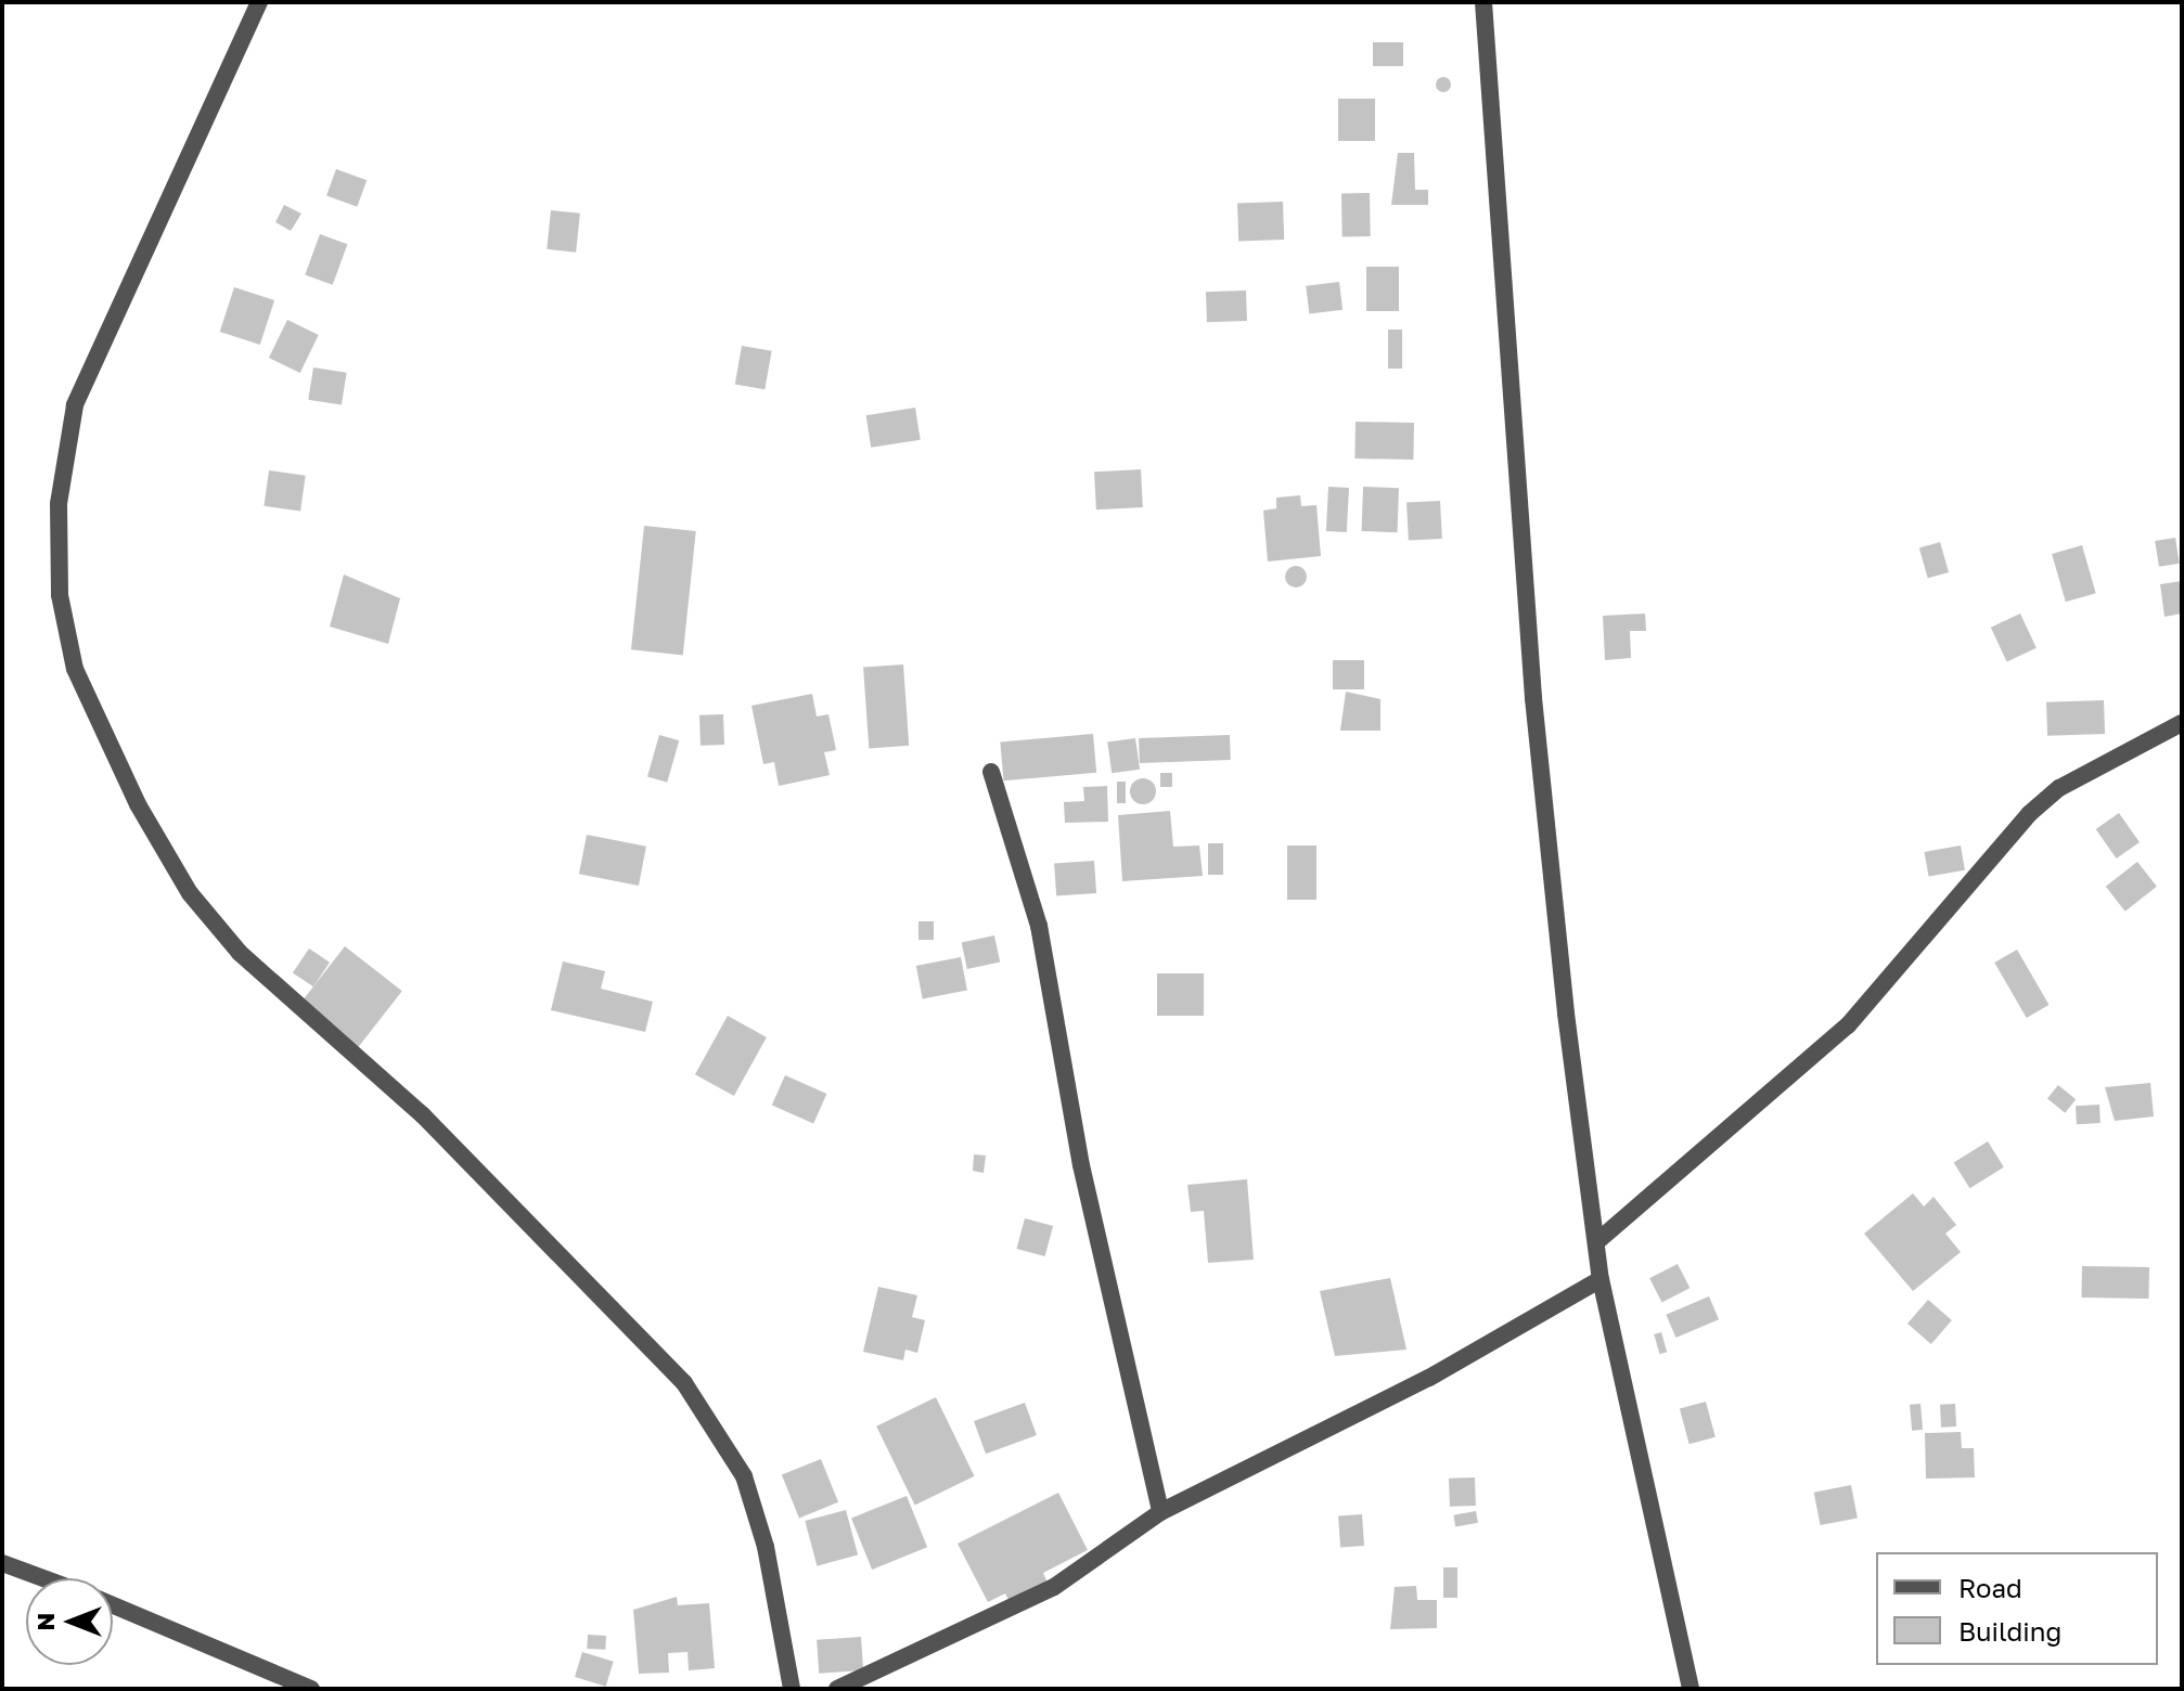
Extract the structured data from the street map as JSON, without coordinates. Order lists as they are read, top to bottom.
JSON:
{
  "legend": ["Road", "Building"],
  "north": "left"
}
